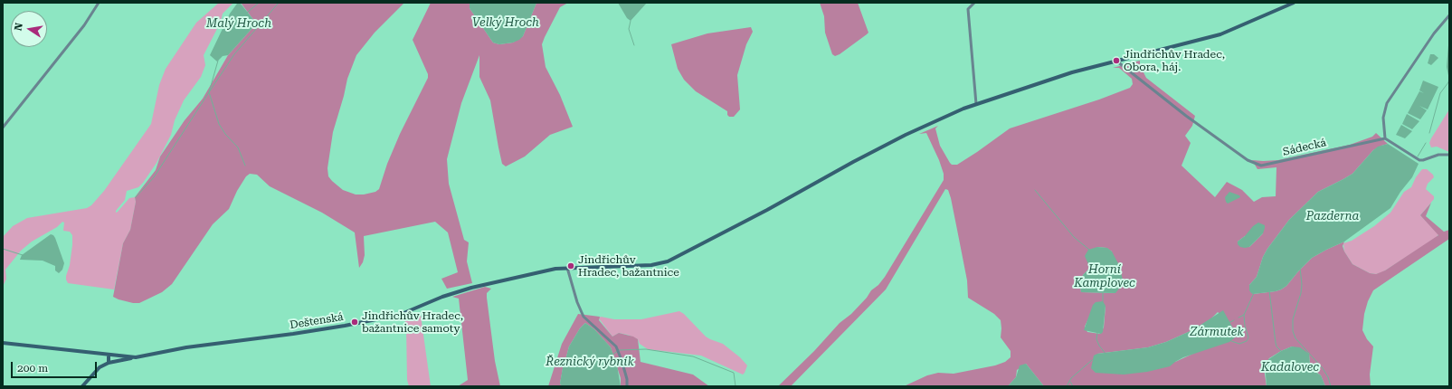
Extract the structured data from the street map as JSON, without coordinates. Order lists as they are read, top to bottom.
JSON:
{
  "streets": {
    "main road": ["Deštenská"],
    "street": ["Sádecká"]
  },
  "crossings": [
    ["Sádecká", "Deštenská"]
  ],
  "water": [
    "Velký Hroch",
    "Malý Hroch",
    "Pazderna",
    "Horní Kamplovec",
    "Zármutek",
    "Řeznický rybník",
    "Kadalovec"
  ],
  "places": ["Jindřichův Hradec, Obora, háj.", "Jindřichův Hradec, bažantnice", "Jindřichův Hradec, bažantnice samoty"],
  "scale_bar": "200 m",
  "north": "left"
}
